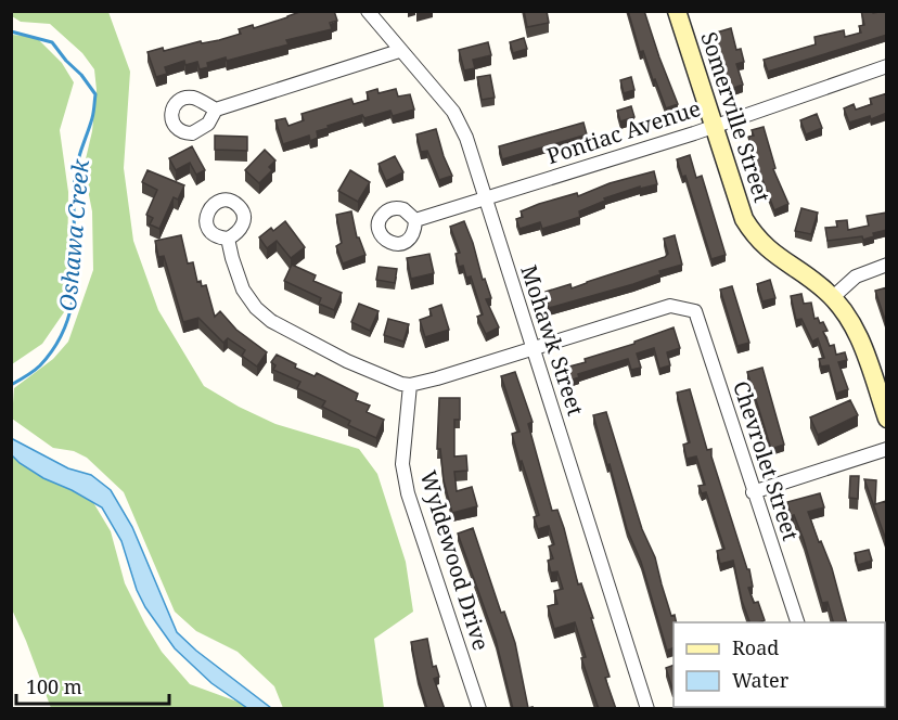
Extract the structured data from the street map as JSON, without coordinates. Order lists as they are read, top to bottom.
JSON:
{
  "streets": {
    "street": [
      "Somerville Street",
      "Pontiac Avenue",
      "Mohawk Street",
      "Chevrolet Street",
      "Wyldewood Drive"
    ]
  },
  "crossings": [
    ["Somerville Street", "Pontiac Avenue"],
    ["Pontiac Avenue", "Mohawk Street"],
    ["Mohawk Street", "Chevrolet Street"]
  ],
  "water": ["Oshawa Creek"],
  "legend": ["Road", "Water"],
  "scale_bar": "100 m"
}
